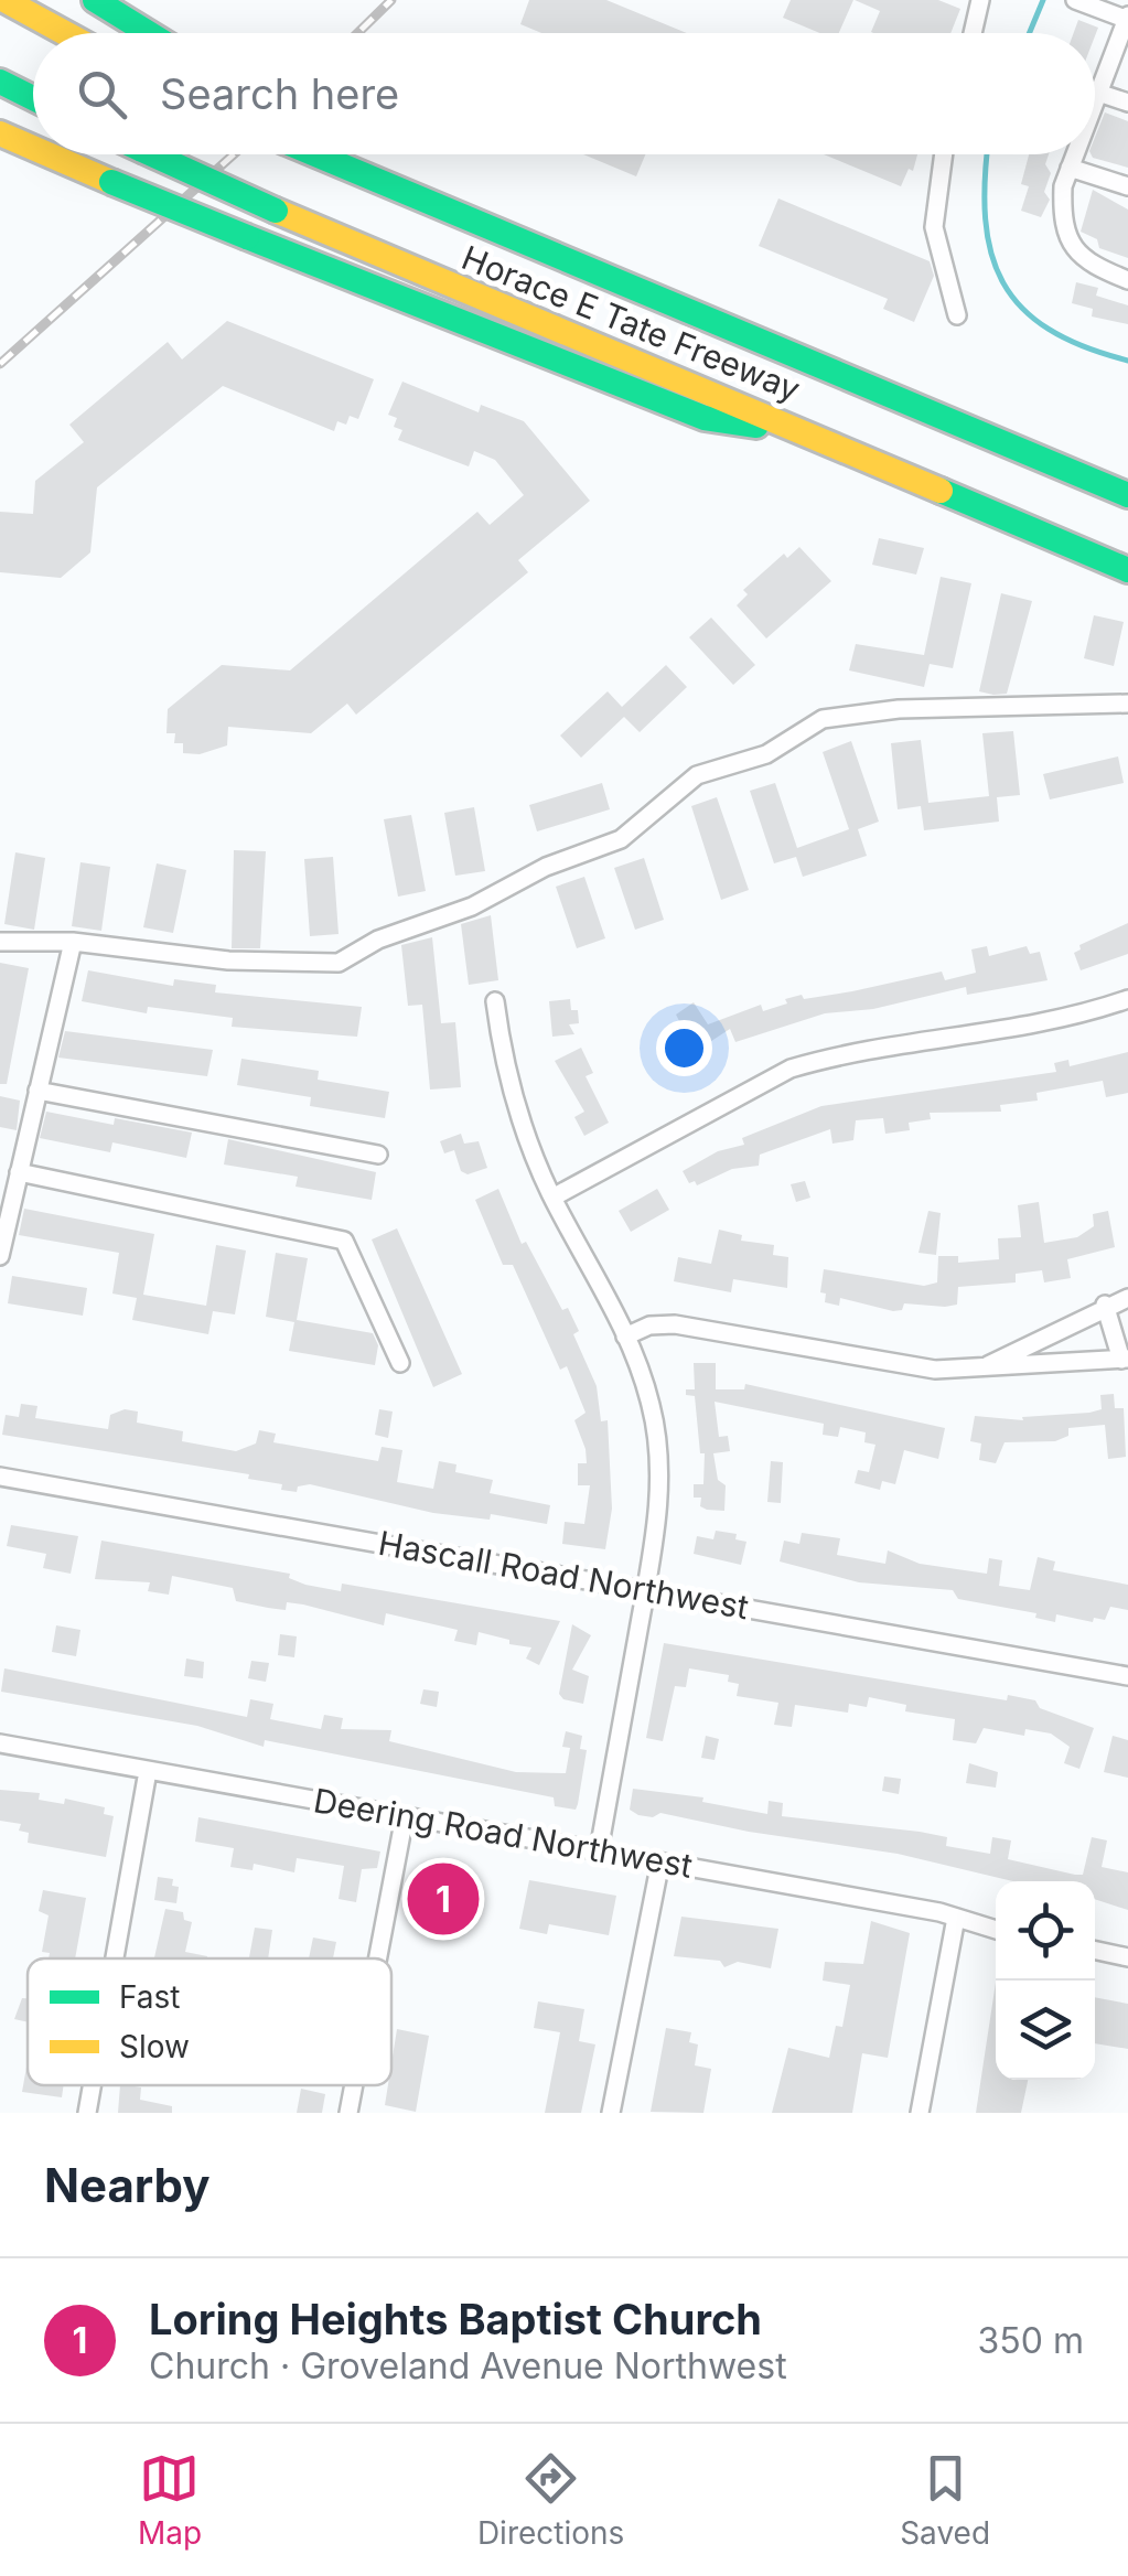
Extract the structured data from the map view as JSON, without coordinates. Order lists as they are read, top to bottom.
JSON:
{
  "streets": {
    "highway": ["Horace E Tate Freeway"],
    "street": ["Hascall Road Northwest", "Deering Road Northwest"]
  },
  "legend": ["Fast", "Slow"],
  "page": {
    "search": "Search here",
    "pins": "1",
    "heading": "Nearby",
    "list": [
      {
        "mark": "1",
        "name": "Loring Heights Baptist Church",
        "note": "Church · Groveland Avenue Northwest",
        "value": "350 m"
      }
    ],
    "nav": ["Map", "Directions", "Saved"]
  }
}
